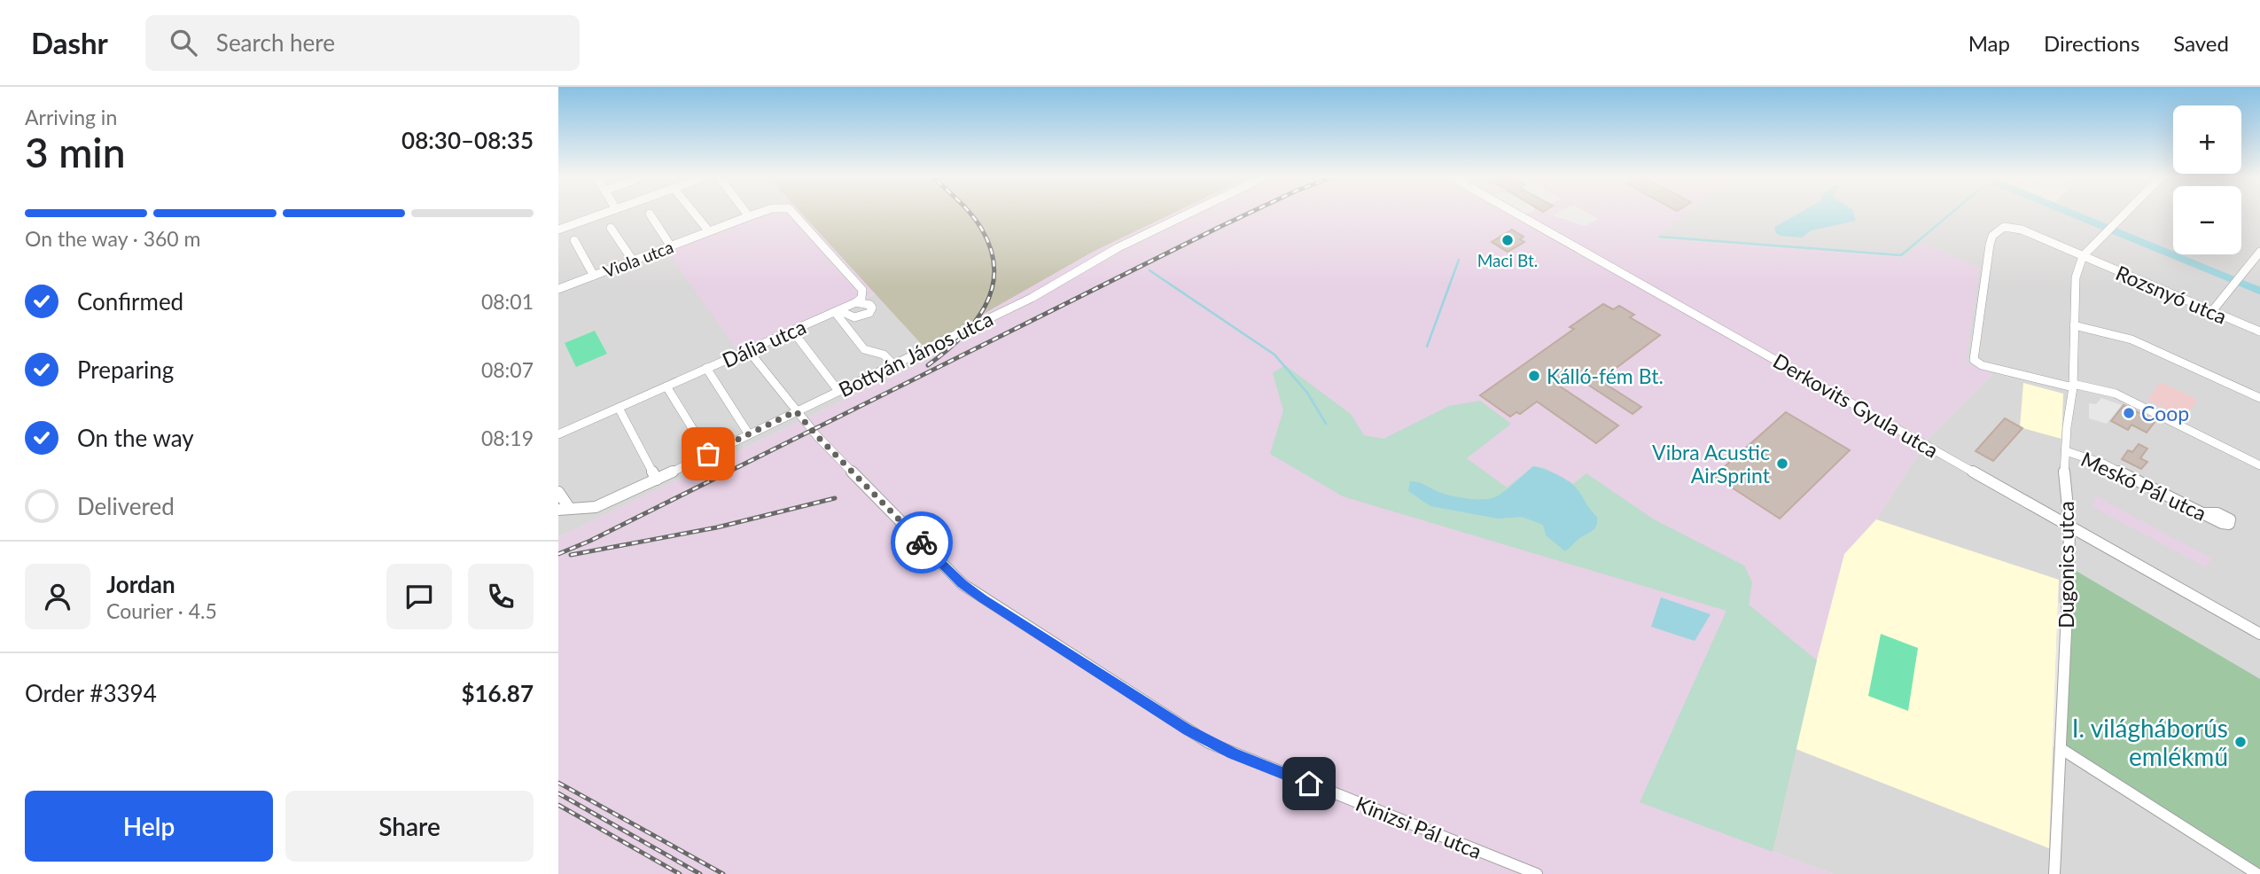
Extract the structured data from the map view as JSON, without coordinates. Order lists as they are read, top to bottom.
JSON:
{
  "streets": {
    "street": [
      "Viola utca",
      "Rozsnyó utca",
      "Dália utca",
      "Bottyán János utca",
      "Derkovits Gyula utca",
      "Meskó Pál utca",
      "Dugonics utca",
      "Kinizsi Pál utca"
    ]
  },
  "crossings": [
    ["Viola utca", "Dália utca"],
    ["Rozsnyó utca", "Dugonics utca"],
    ["Dália utca", "Kinizsi Pál utca"],
    ["Bottyán János utca", "Kinizsi Pál utca"],
    ["Derkovits Gyula utca", "Dugonics utca"],
    ["Meskó Pál utca", "Dugonics utca"]
  ],
  "places": [
    "Maci Bt.",
    "Kálló-fém Bt.",
    "Coop",
    "Vibra Acustic AirSprint",
    "I. világháborús emlékmű"
  ],
  "page": {
    "header": "Dashr",
    "search": "Search here",
    "nav": ["Map", "Directions", "Saved"],
    "heading": ["3 min", "Arriving in", "08:30–08:35"],
    "panel": [
      "Jordan",
      "Courier · 4.5",
      "Order #3394",
      "$16.87"
    ],
    "map_buttons": ["+", "−"],
    "bar": "On the way · 360 m",
    "list": [
      ["Confirmed", "08:01"],
      ["Preparing", "08:07"],
      ["On the way", "08:19"],
      "Delivered"
    ],
    "buttons": ["Help", "Share"]
  }
}
